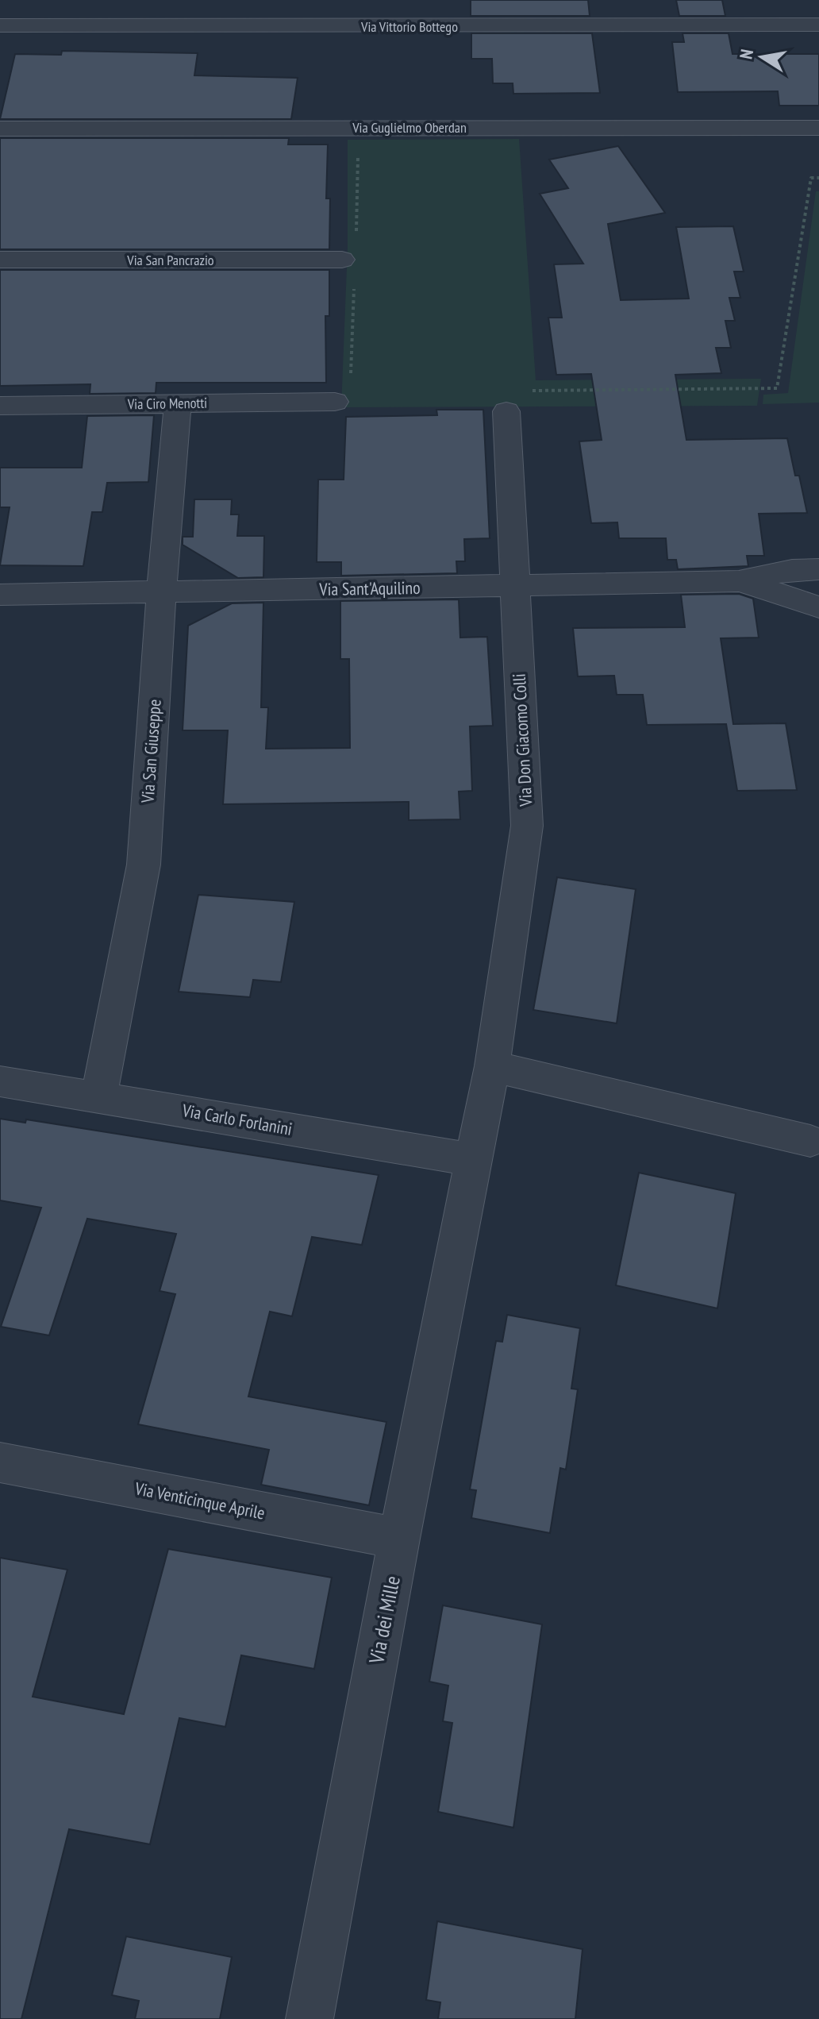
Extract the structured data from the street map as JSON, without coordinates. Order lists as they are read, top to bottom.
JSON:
{
  "streets": {
    "street": [
      "Via Vittorio Bottego",
      "Via Guglielmo Oberdan",
      "Via San Pancrazio",
      "Via Ciro Menotti",
      "Via Sant'Aquilino",
      "Via Don Giacomo Colli",
      "Via San Giuseppe",
      "Via Carlo Forlanini",
      "Via Venticinque Aprile",
      "Via dei Mille"
    ]
  },
  "crossings": [
    ["Via Ciro Menotti", "Via San Giuseppe"],
    ["Via Sant'Aquilino", "Via Don Giacomo Colli"],
    ["Via Sant'Aquilino", "Via San Giuseppe"],
    ["Via Don Giacomo Colli", "Via Carlo Forlanini"],
    ["Via Don Giacomo Colli", "Via dei Mille"],
    ["Via San Giuseppe", "Via Carlo Forlanini"],
    ["Via Venticinque Aprile", "Via dei Mille"]
  ],
  "north": "left"
}
